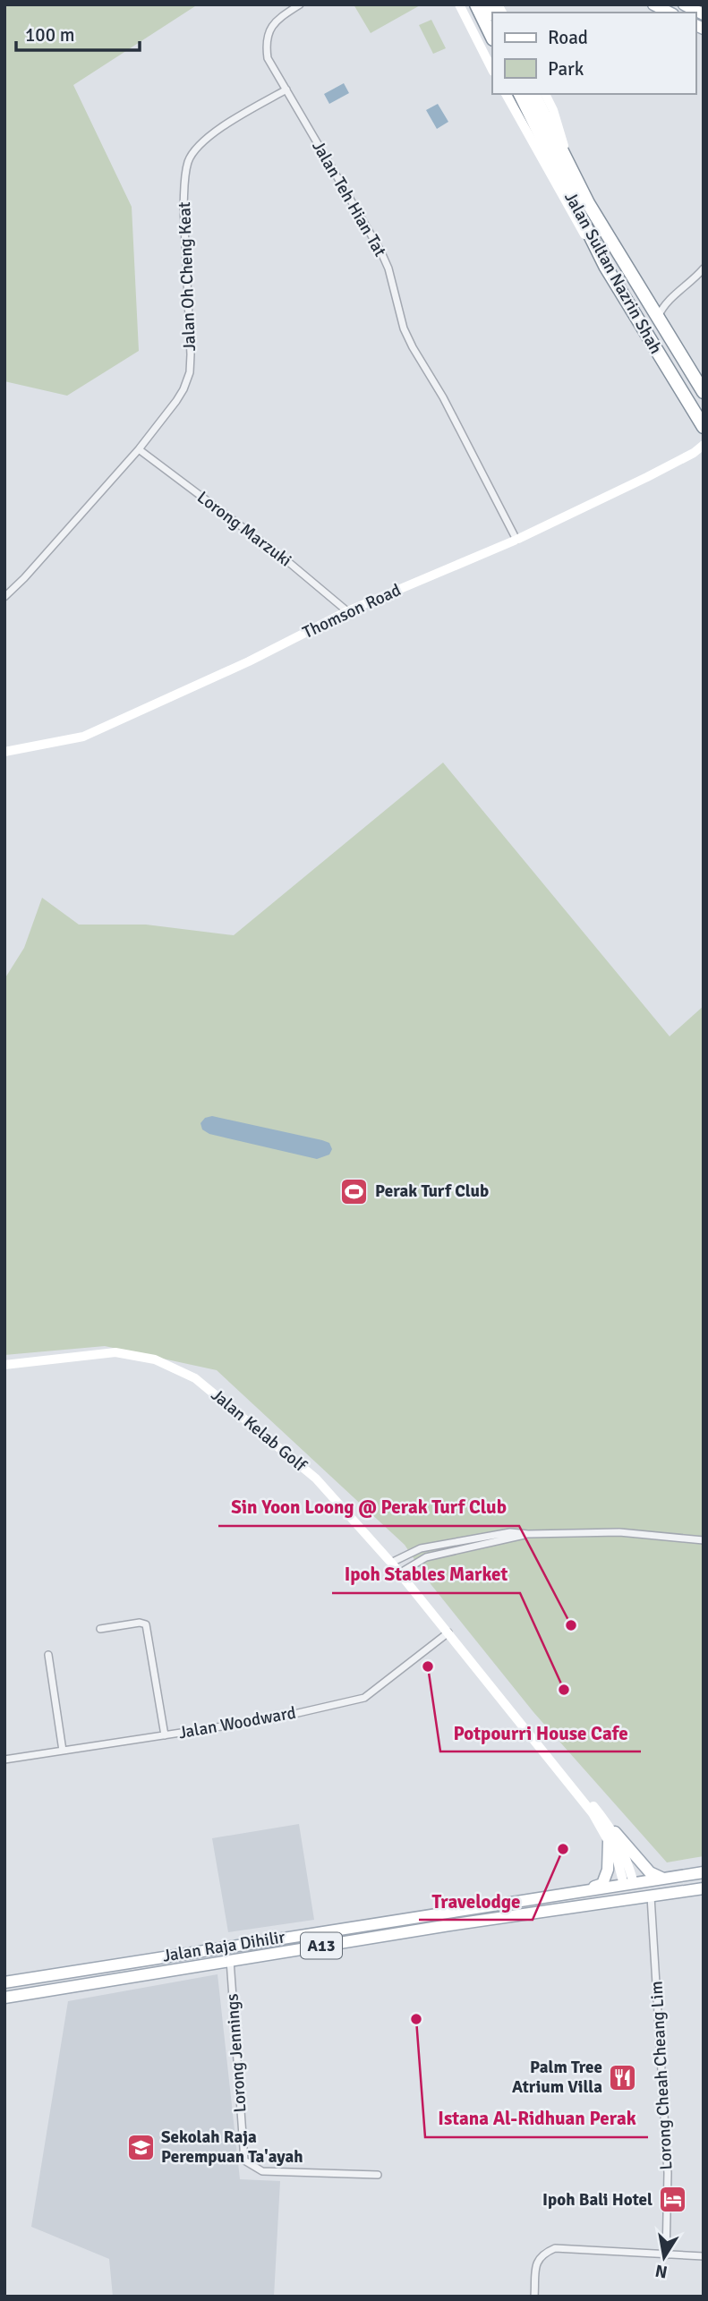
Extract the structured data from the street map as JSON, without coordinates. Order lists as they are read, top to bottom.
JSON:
{
  "streets": {
    "highway": ["Jalan Sultan Nazrin Shah"],
    "main road": ["A13", "Jalan Raja Dihilir"],
    "street": [
      "Jalan Teh Hian Tat",
      "Jalan Oh Cheng Keat",
      "Lorong Marzuki",
      "Thomson Road",
      "Jalan Kelab Golf",
      "Jalan Woodward",
      "Lorong Jennings",
      "Lorong Cheah Cheang Lim"
    ]
  },
  "crossings": [
    ["Jalan Teh Hian Tat", "Jalan Oh Cheng Keat"],
    ["Jalan Teh Hian Tat", "Thomson Road"],
    ["Jalan Oh Cheng Keat", "Lorong Marzuki"],
    ["Lorong Marzuki", "Thomson Road"],
    ["Jalan Kelab Golf", "Jalan Woodward"],
    ["Jalan Raja Dihilir", "Lorong Jennings"],
    ["Jalan Raja Dihilir", "Lorong Cheah Cheang Lim"]
  ],
  "places": {
    "sports": ["Perak Turf Club"],
    "other": [
      "Sin Yoon Loong @ Perak Turf Club",
      "Potpourri House Cafe",
      "Ipoh Stables Market",
      "Travelodge",
      "Istana Al-Ridhuan Perak"
    ],
    "restaurant": ["Palm Tree Atrium Villa"],
    "school or university": ["Sekolah Raja Perempuan Ta'ayah"],
    "hotel": ["Ipoh Bali Hotel"]
  },
  "legend": ["Road", "Park"],
  "scale_bar": "100 m",
  "north": "bottom"
}
